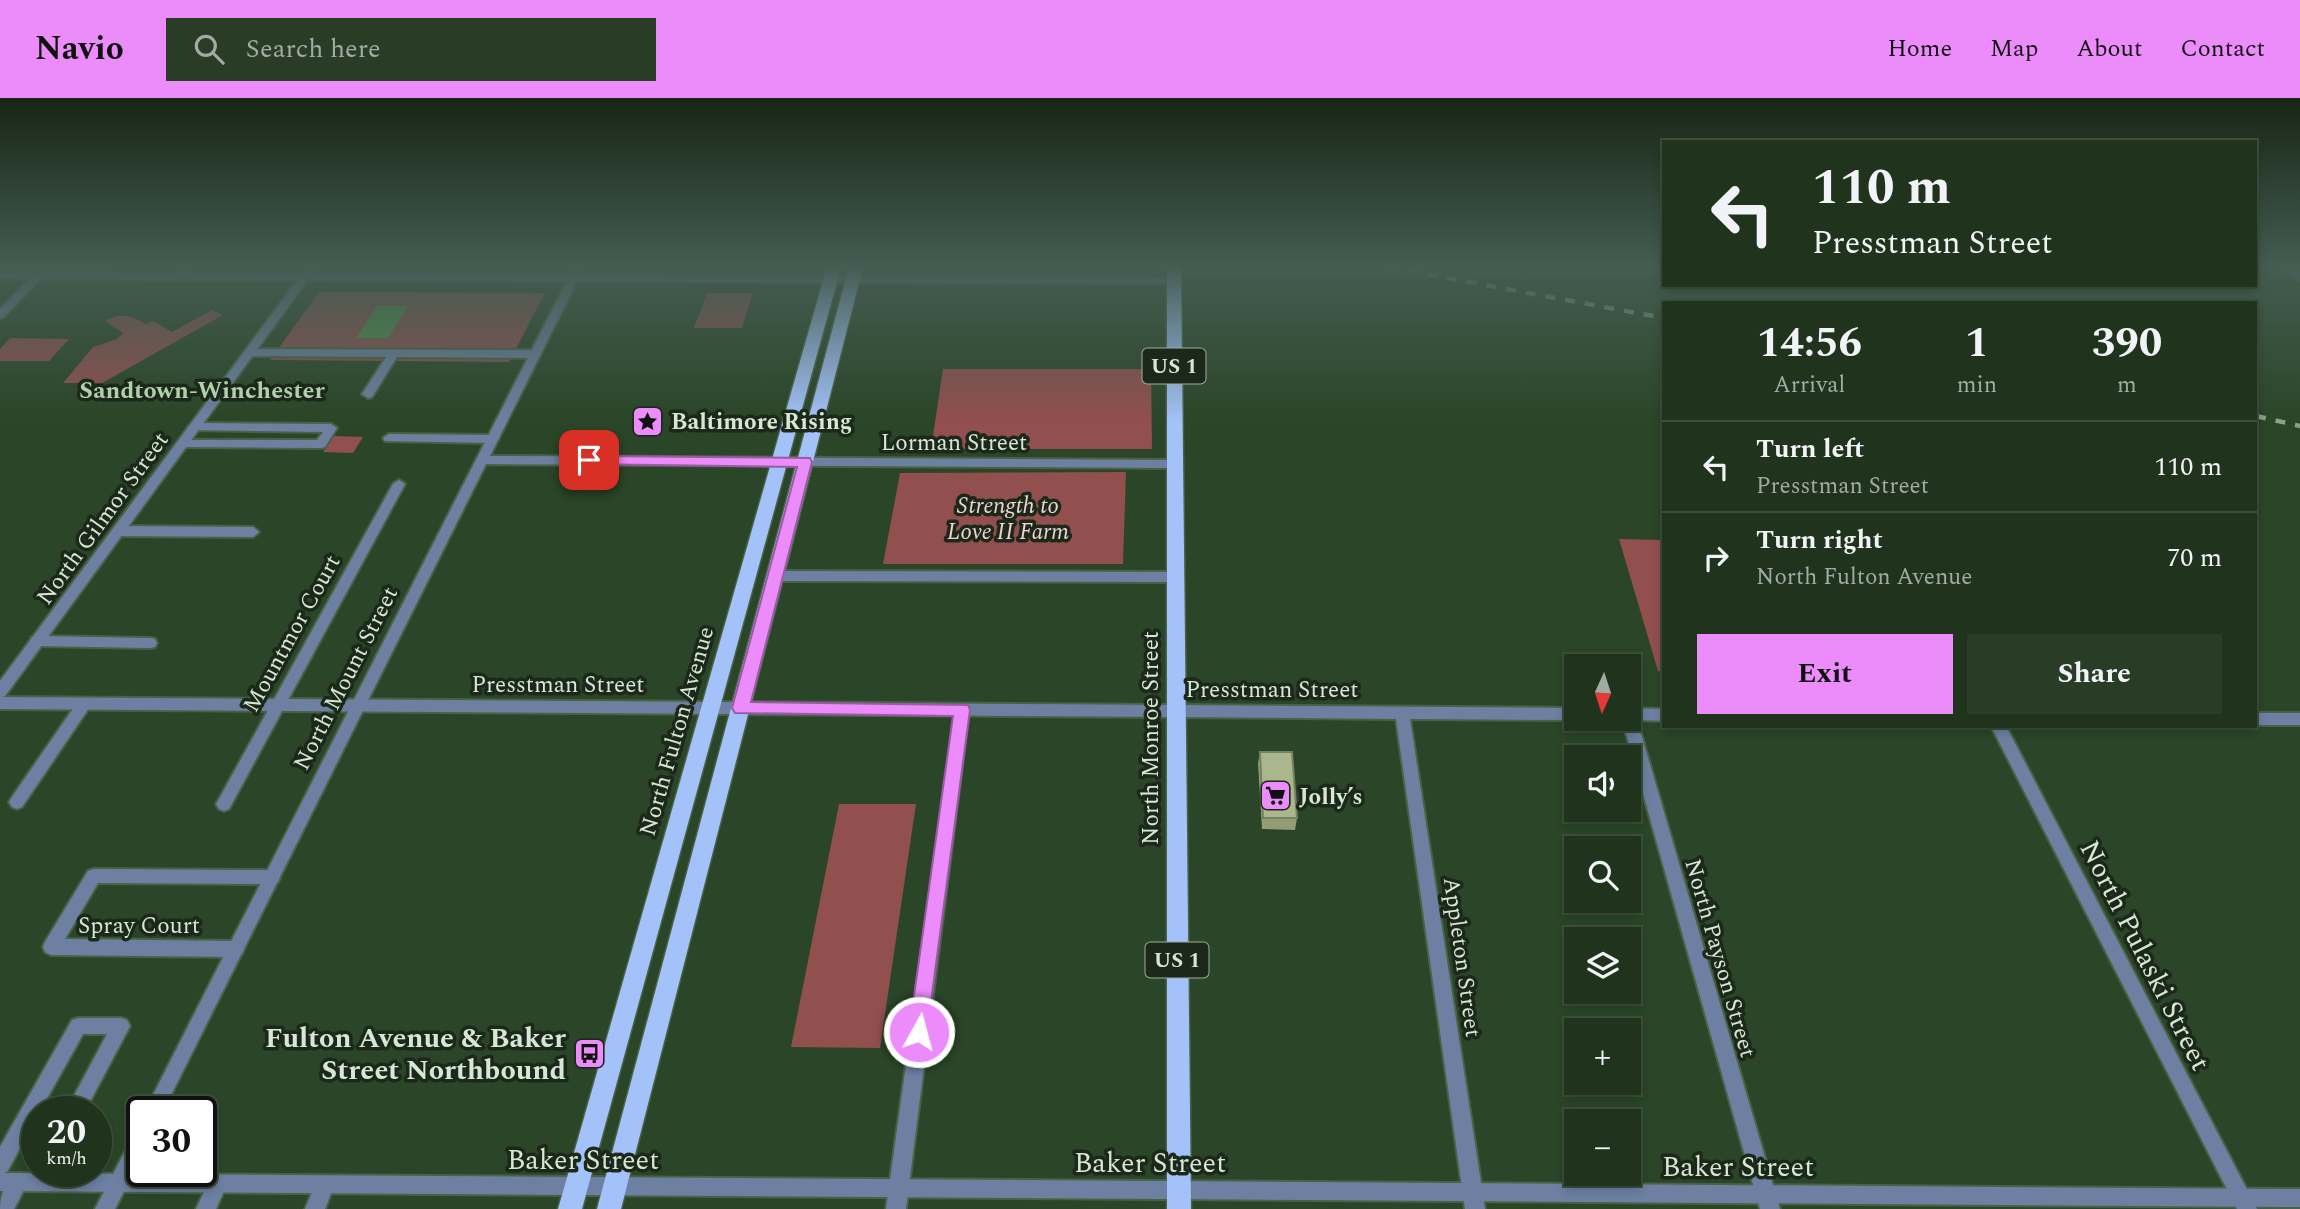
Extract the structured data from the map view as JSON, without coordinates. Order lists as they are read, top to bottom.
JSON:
{
  "streets": {
    "main road": ["US 1", "North Fulton Avenue", "North Monroe Street"],
    "street": [
      "Lorman Street",
      "North Gilmor Street",
      "Mountmor Court",
      "North Mount Street",
      "Presstman Street",
      "Spray Court",
      "North Pulaski Street",
      "Appleton Street",
      "North Payson Street",
      "Baker Street"
    ]
  },
  "crossings": [
    ["Lorman Street", "North Mount Street"],
    ["Lorman Street", "North Fulton Avenue"],
    ["Lorman Street", "North Monroe Street"],
    ["Mountmor Court", "Presstman Street"],
    ["North Mount Street", "Presstman Street"],
    ["North Mount Street", "Spray Court"],
    ["Presstman Street", "North Fulton Avenue"],
    ["Presstman Street", "North Monroe Street"],
    ["Presstman Street", "Appleton Street"],
    ["North Fulton Avenue", "Baker Street"],
    ["North Monroe Street", "Baker Street"],
    ["North Pulaski Street", "Baker Street"],
    ["Appleton Street", "Baker Street"],
    ["North Payson Street", "Baker Street"]
  ],
  "districts": ["Sandtown-Winchester"],
  "parks": ["Strength to Love II Farm"],
  "places": {
    "place": ["Baltimore Rising"],
    "supermarket": ["Jolly’s"],
    "bus stop": ["Fulton Avenue & Baker Street Northbound"]
  },
  "north": "bottom",
  "page": {
    "header": "Navio",
    "search": "Search here",
    "nav": [
      "Home",
      "Map",
      "About",
      "Contact"
    ],
    "turn": ["110 m", "Presstman Street"],
    "eta": [
      "14:56",
      "Arrival",
      "1",
      "min",
      "390",
      "m"
    ],
    "list": [
      {
        "name": "Turn left",
        "note": "Presstman Street",
        "value": "110 m"
      },
      {
        "name": "Turn right",
        "note": "North Fulton Avenue",
        "value": "70 m"
      }
    ],
    "buttons": ["Exit", "Share"],
    "map_buttons": ["+", "−"],
    "speed": "20 km/h",
    "limit": "30"
  }
}
